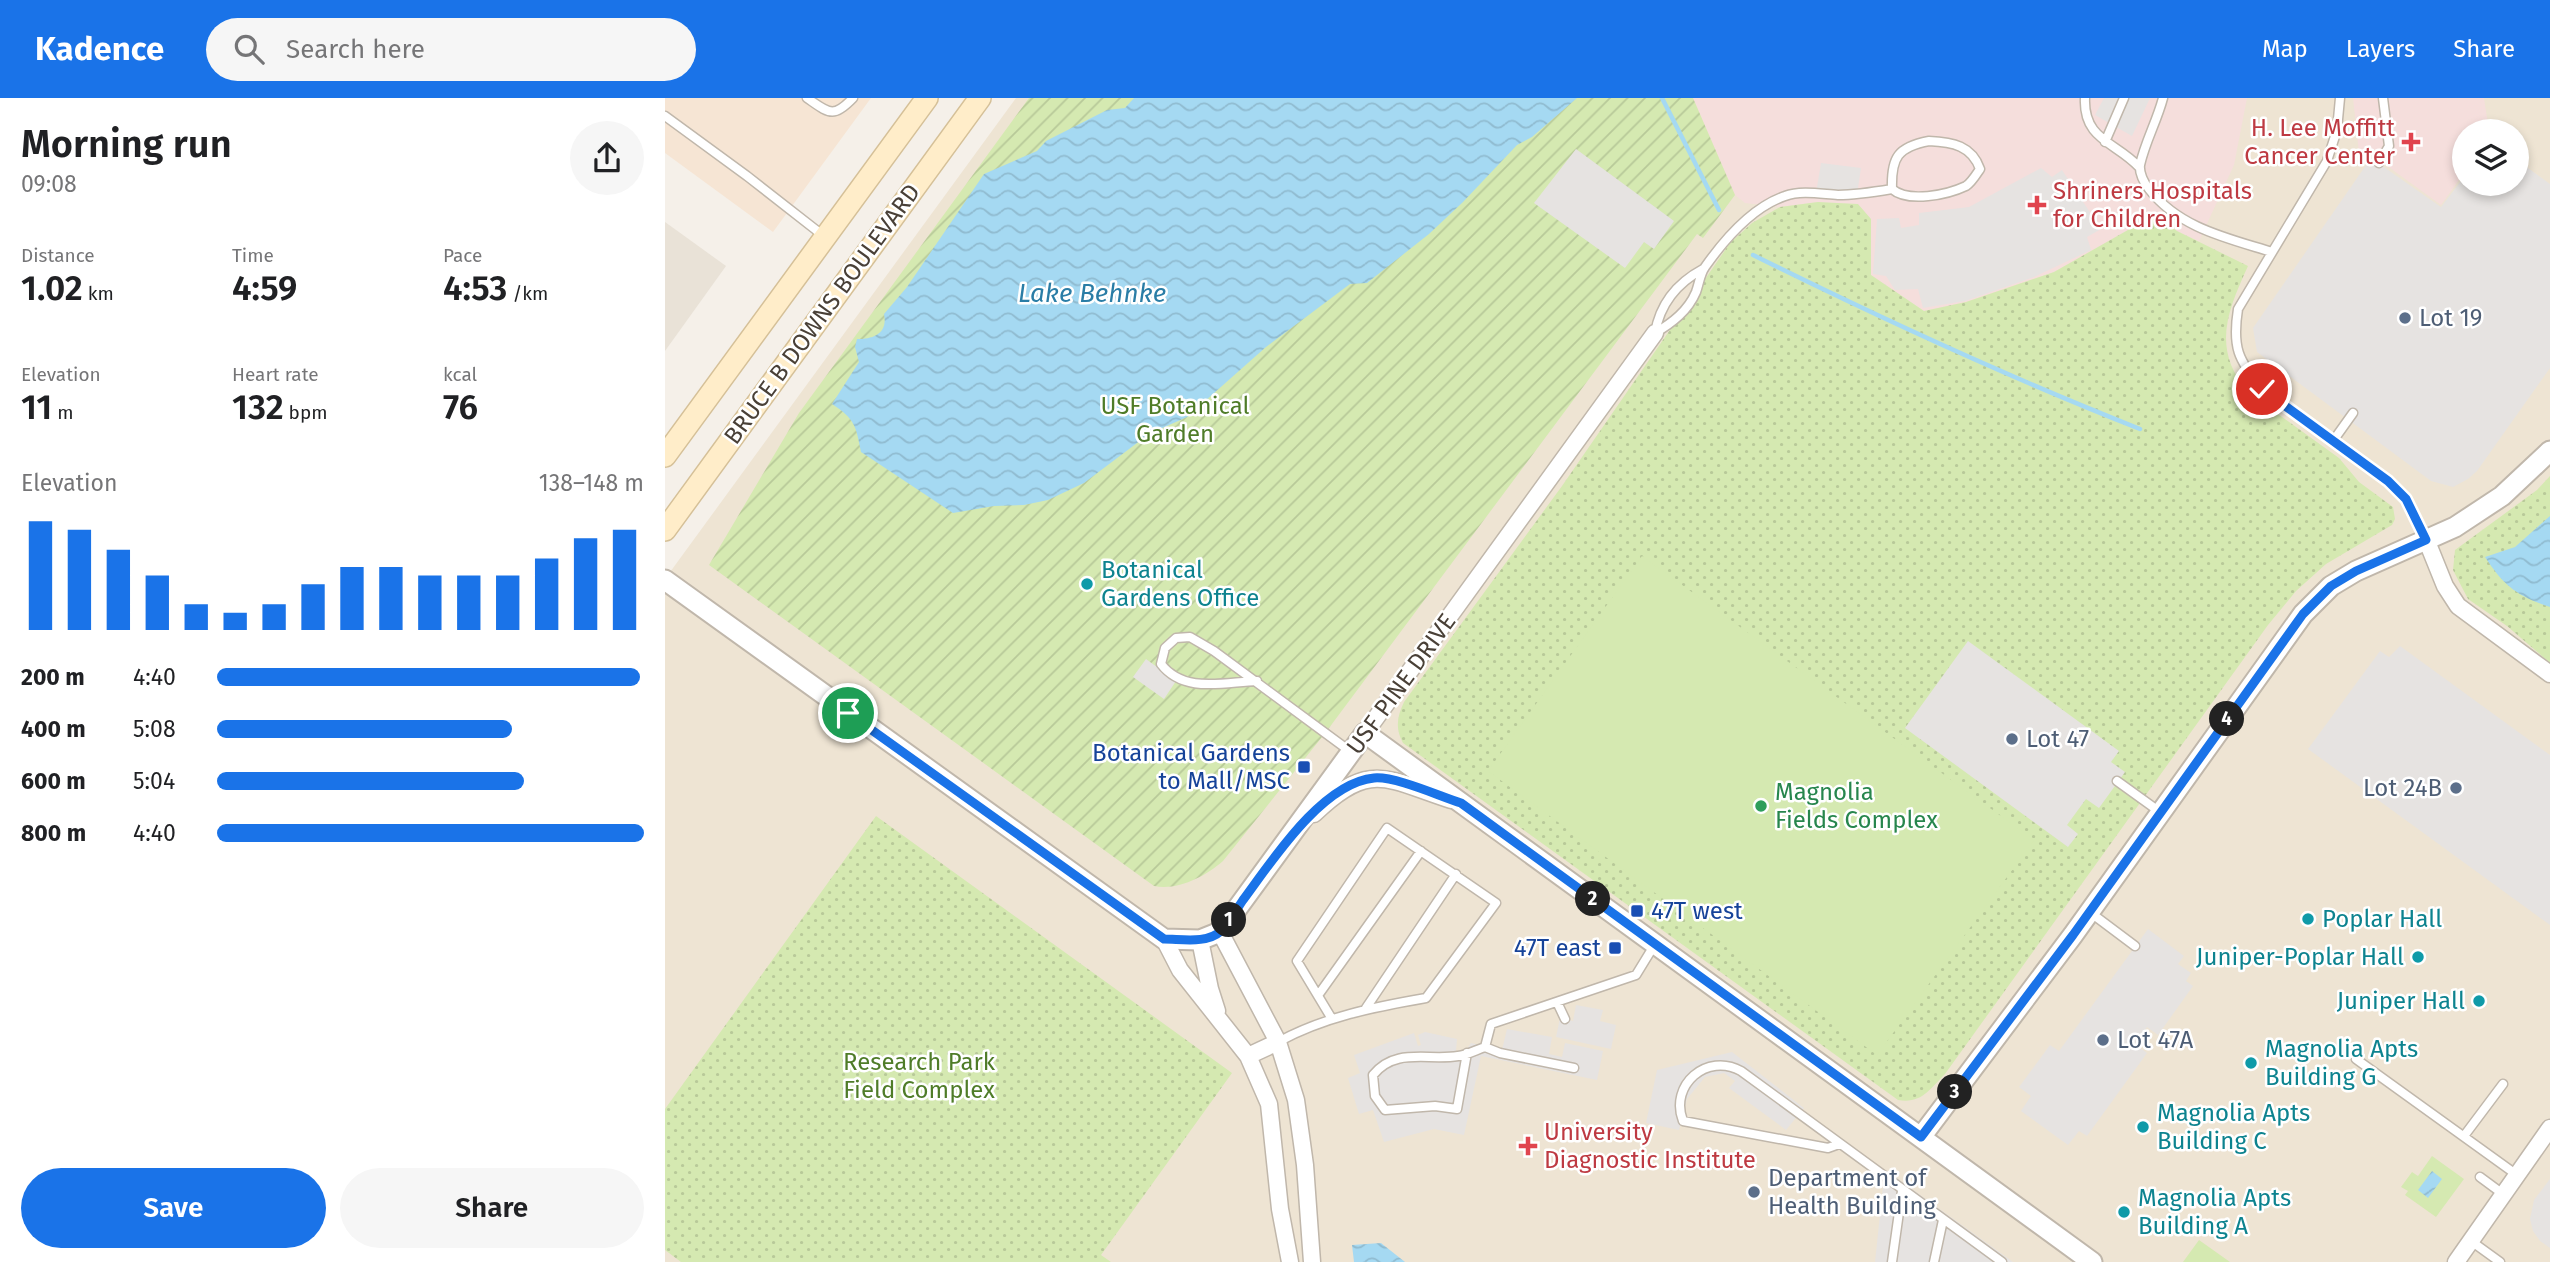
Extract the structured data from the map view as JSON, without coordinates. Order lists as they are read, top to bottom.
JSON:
{
  "streets": {
    "main road": ["BRUCE B DOWNS BOULEVARD"],
    "street": ["USF PINE DRIVE"]
  },
  "water": ["Lake Behnke"],
  "parks": ["USF Botanical Garden", "Research Park Field Complex"],
  "places": {
    "health": ["H. Lee Moffitt Cancer Center", "Shriners Hospitals for Children", "University Diagnostic Institute"],
    "other": [
      "Lot 19",
      "Botanical Gardens Office",
      "Lot 47",
      "Lot 24B",
      "Magnolia Fields Complex",
      "Poplar Hall",
      "Juniper-Poplar Hall",
      "Juniper Hall",
      "Lot 47A",
      "Magnolia Apts Building G",
      "Magnolia Apts Building C",
      "Department of Health Building",
      "Magnolia Apts Building A"
    ],
    "transit": ["Botanical Gardens to Mall/MSC", "47T west", "47T east"]
  },
  "page": {
    "header": "Kadence",
    "search": "Search here",
    "nav": ["Map", "Layers", "Share"],
    "heading": ["Morning run", "09:08"],
    "stats": [
      ["Distance", "1.02 km"],
      ["Time", "4:59"],
      ["Pace", "4:53 /km"],
      ["Elevation", "11 m"],
      ["Heart rate", "132 bpm"],
      ["kcal", "76"]
    ],
    "chart": ["Elevation", "138–148 m"],
    "list": [
      {
        "name": "200 m",
        "note": "4:40"
      },
      {
        "name": "400 m",
        "note": "5:08"
      },
      {
        "name": "600 m",
        "note": "5:04"
      },
      {
        "name": "800 m",
        "note": "4:40"
      }
    ],
    "pins": [
      "4",
      "2",
      "1",
      "3"
    ],
    "buttons": ["Save", "Share"]
  }
}
